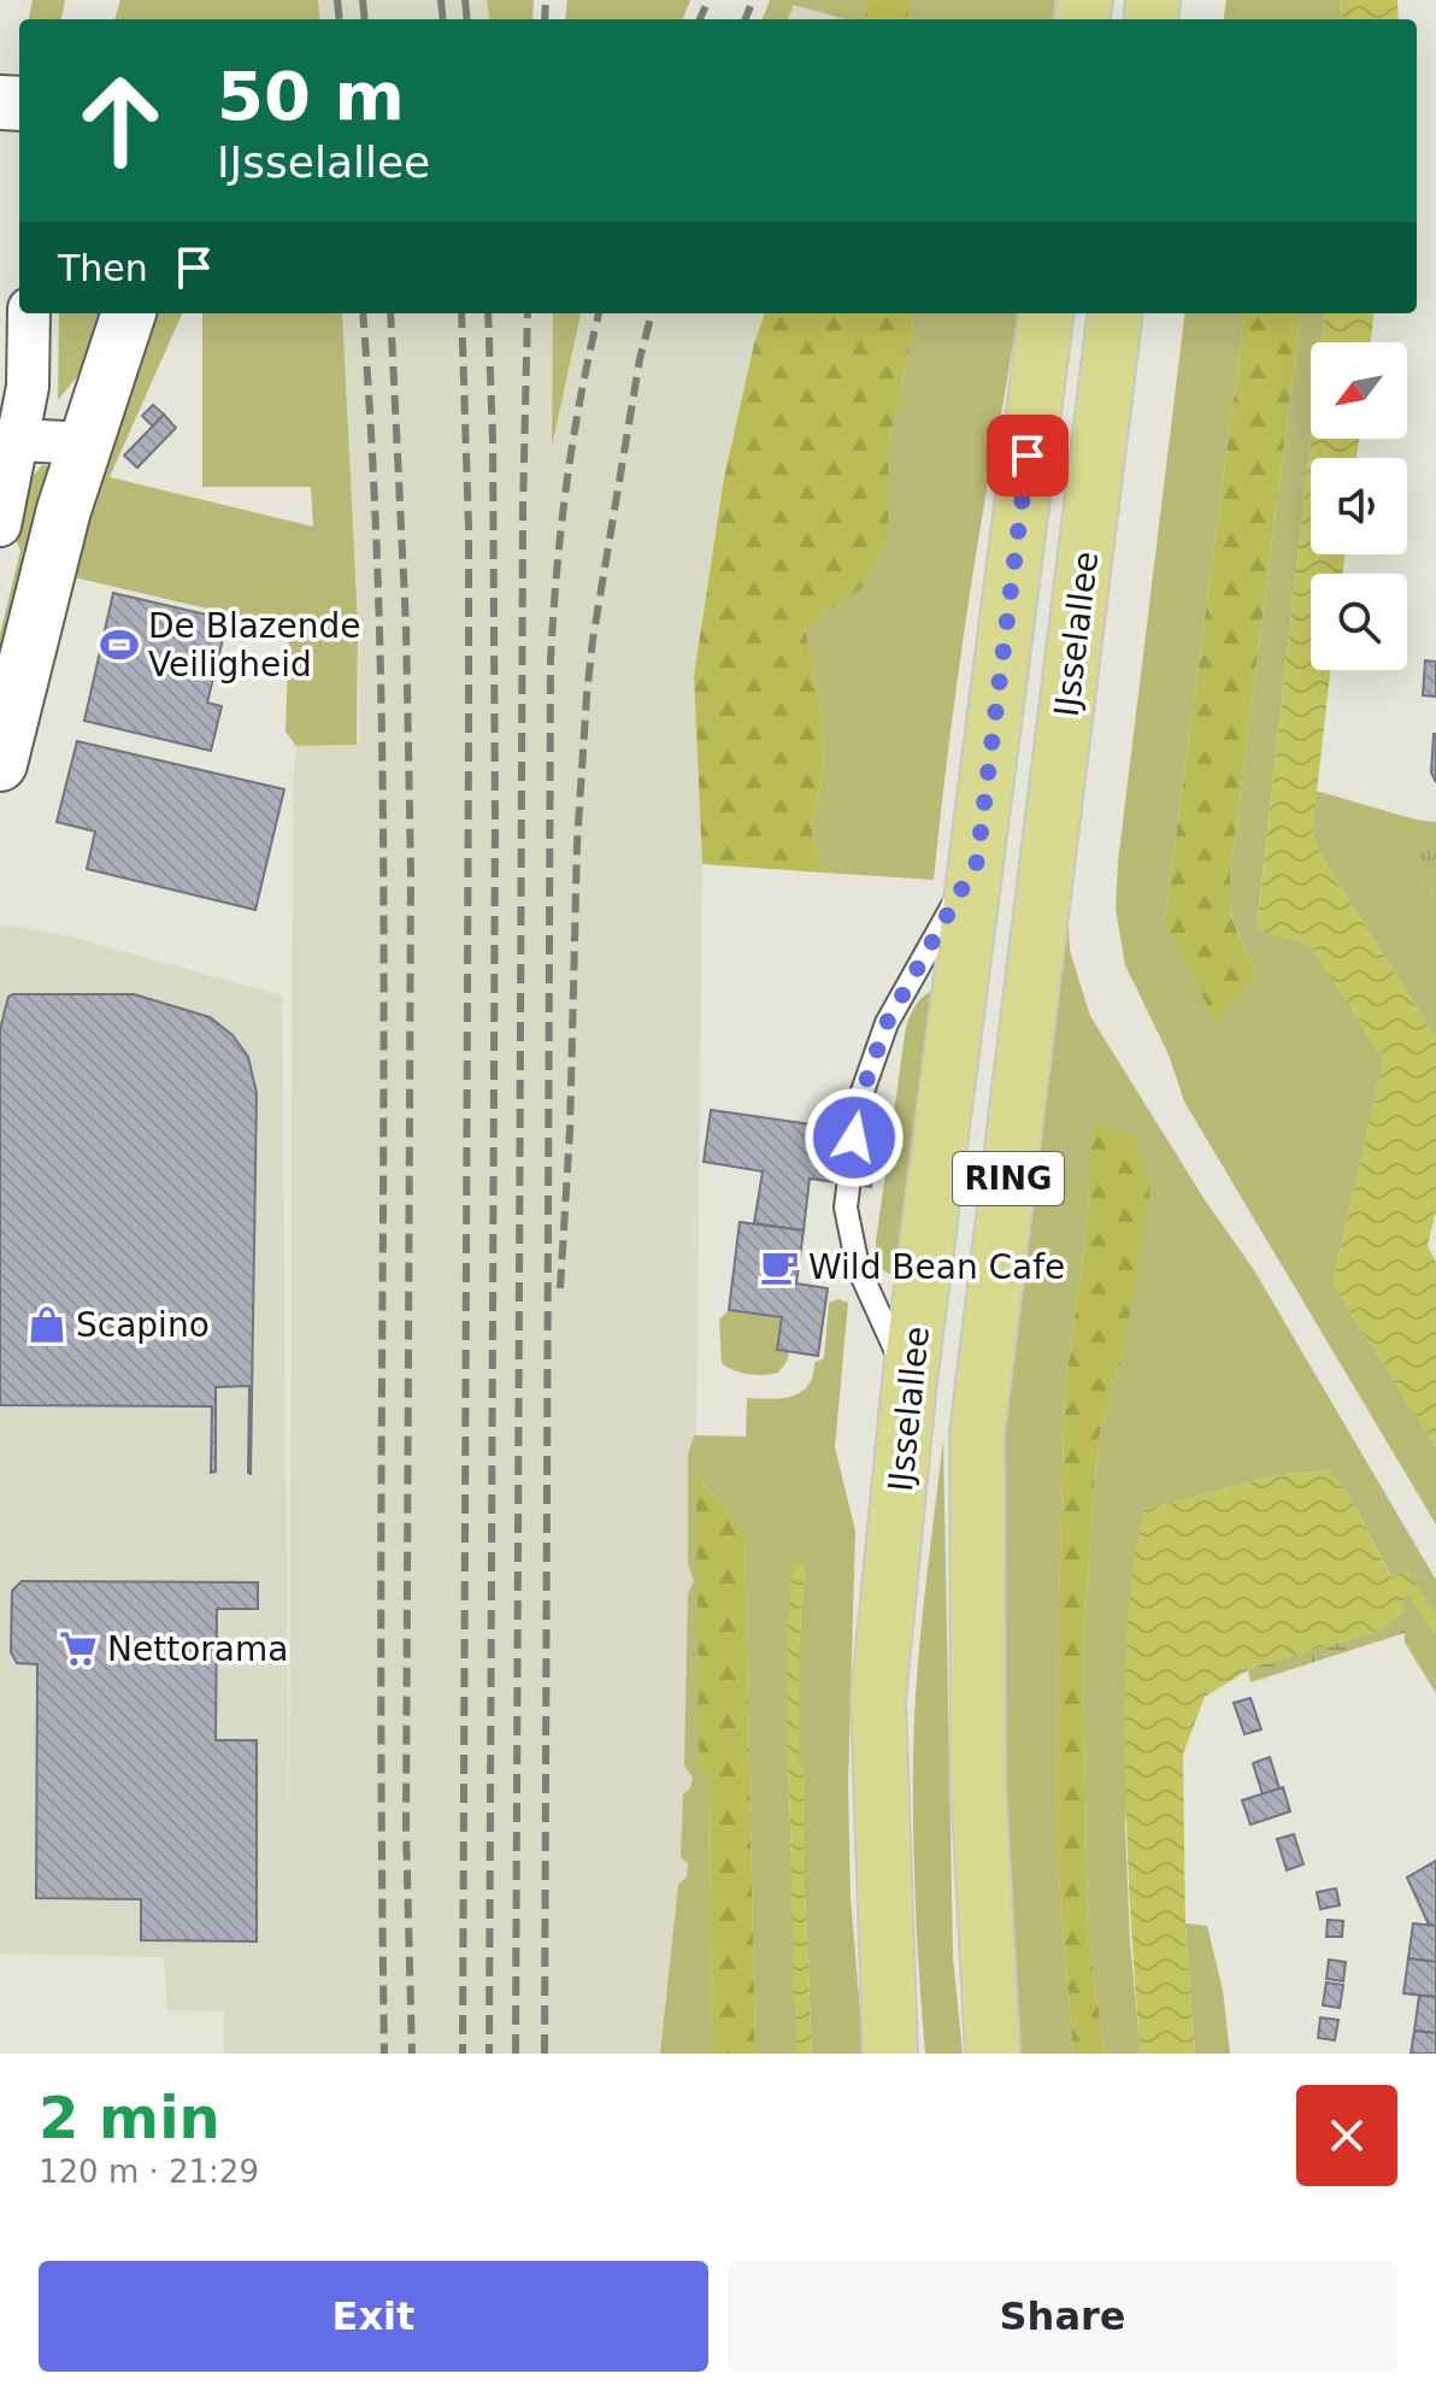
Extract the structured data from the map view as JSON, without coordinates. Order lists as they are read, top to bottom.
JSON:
{
  "streets": {
    "main road": ["IJsselallee", "RING"]
  },
  "places": {
    "sports": ["De Blazende Veiligheid"],
    "cafe": ["Wild Bean Cafe"],
    "shop": ["Scapino"],
    "supermarket": ["Nettorama"]
  },
  "north": "bottom left",
  "page": {
    "turn": ["50 m", "IJsselallee"],
    "then": "Then",
    "heading": ["2 min", "120 m · 21:29"],
    "buttons": ["Exit", "Share"]
  }
}
